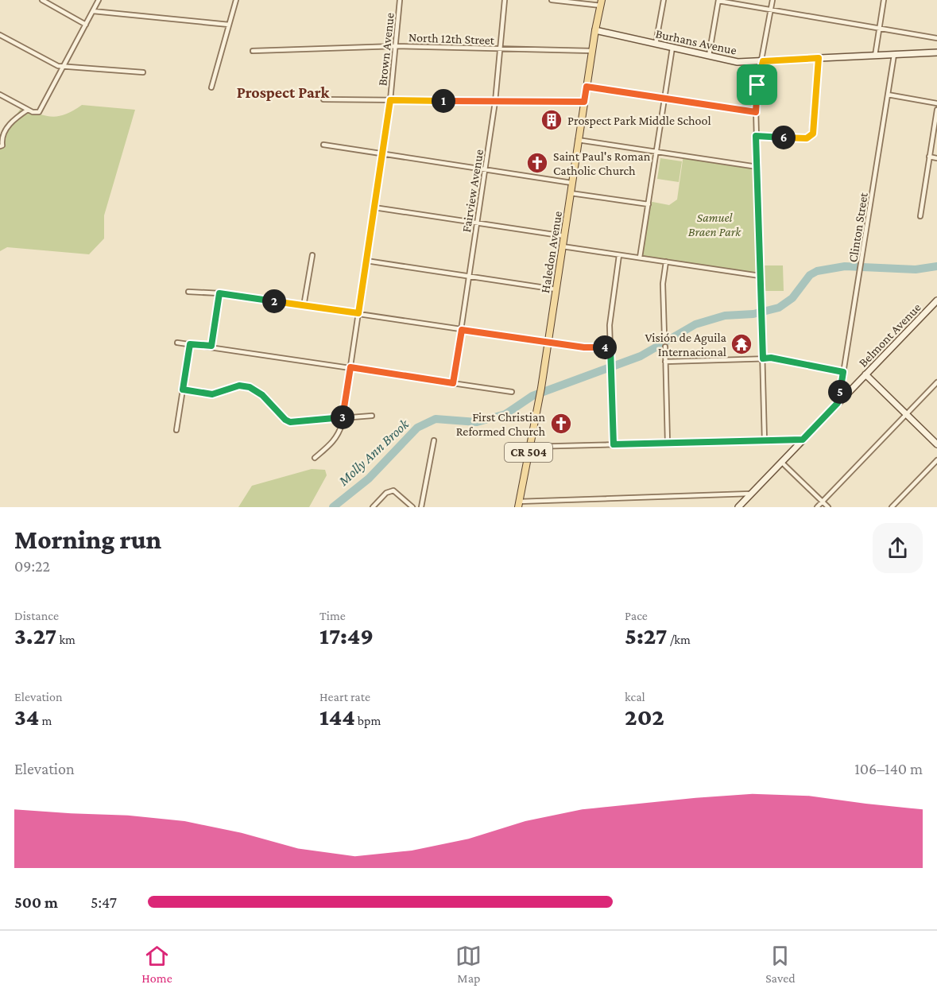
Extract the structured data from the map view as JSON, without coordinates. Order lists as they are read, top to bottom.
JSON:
{
  "streets": {
    "main road": ["Haledon Avenue", "CR 504"],
    "street": [
      "North 12th Street",
      "Burhans Avenue",
      "Brown Avenue",
      "Fairview Avenue",
      "Clinton Street",
      "Belmont Avenue"
    ]
  },
  "crossings": [
    ["North 12th Street", "Brown Avenue"],
    ["North 12th Street", "Fairview Avenue"],
    ["North 12th Street", "Haledon Avenue"],
    ["Burhans Avenue", "Clinton Street"],
    ["Burhans Avenue", "Haledon Avenue"],
    ["Clinton Street", "Belmont Avenue"]
  ],
  "districts": ["Prospect Park"],
  "water": ["Molly Ann Brook"],
  "parks": ["Samuel Braen Park"],
  "places": {
    "building": ["Prospect Park Middle School"],
    "church": ["Saint Paul's Roman Catholic Church", "First Christian Reformed Church"],
    "temple": ["Visión de Aguila Internacional"]
  },
  "page": {
    "pins": [
      "1",
      "6",
      "2",
      "4",
      "5",
      "3"
    ],
    "heading": ["Morning run", "09:22"],
    "stats": [
      ["Distance", "3.27 km"],
      ["Time", "17:49"],
      ["Pace", "5:27 /km"],
      ["Elevation", "34 m"],
      ["Heart rate", "144 bpm"],
      ["kcal", "202"]
    ],
    "chart": ["Elevation", "106–140 m"],
    "list": [
      {
        "name": "500 m",
        "note": "5:47"
      }
    ],
    "tabs": ["Home", "Map", "Saved"]
  }
}
